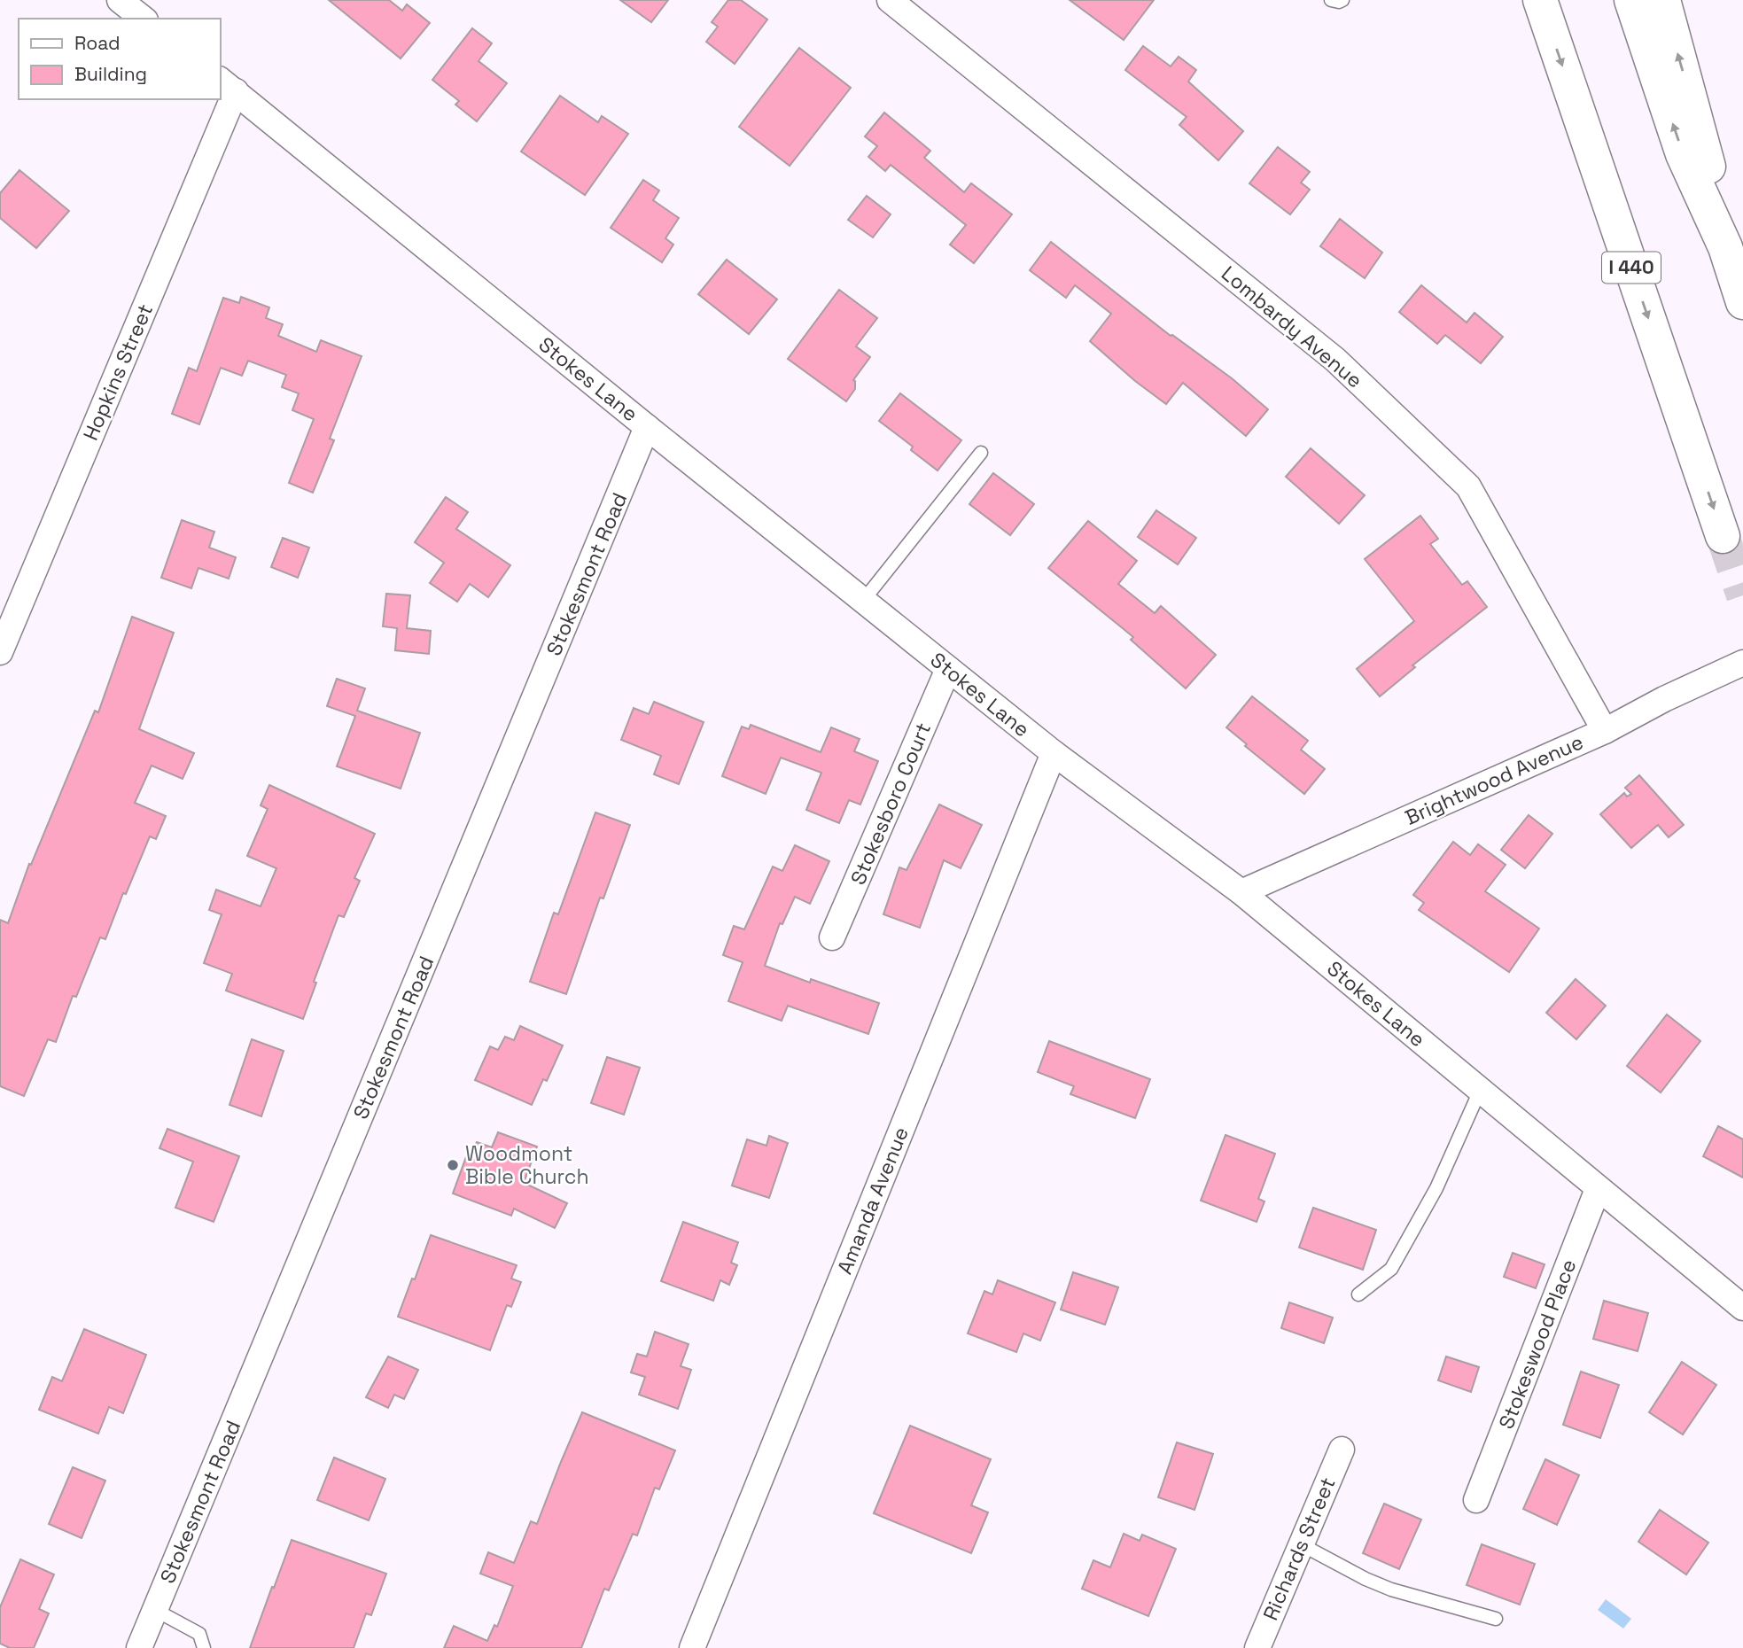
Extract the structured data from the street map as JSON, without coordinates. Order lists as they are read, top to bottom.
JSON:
{
  "streets": {
    "highway": ["I 440"],
    "street": [
      "Lombardy Avenue",
      "Hopkins Street",
      "Stokes Lane",
      "Stokesmont Road",
      "Brightwood Avenue",
      "Stokesboro Court",
      "Amanda Avenue",
      "Stokeswood Place",
      "Richards Street"
    ]
  },
  "crossings": [
    ["Lombardy Avenue", "Brightwood Avenue"],
    ["Hopkins Street", "Stokes Lane"],
    ["Stokes Lane", "Stokesmont Road"],
    ["Stokes Lane", "Brightwood Avenue"],
    ["Stokes Lane", "Stokesboro Court"],
    ["Stokes Lane", "Amanda Avenue"],
    ["Stokes Lane", "Stokeswood Place"]
  ],
  "places": ["Woodmont Bible Church"],
  "legend": ["Road", "Building"]
}
